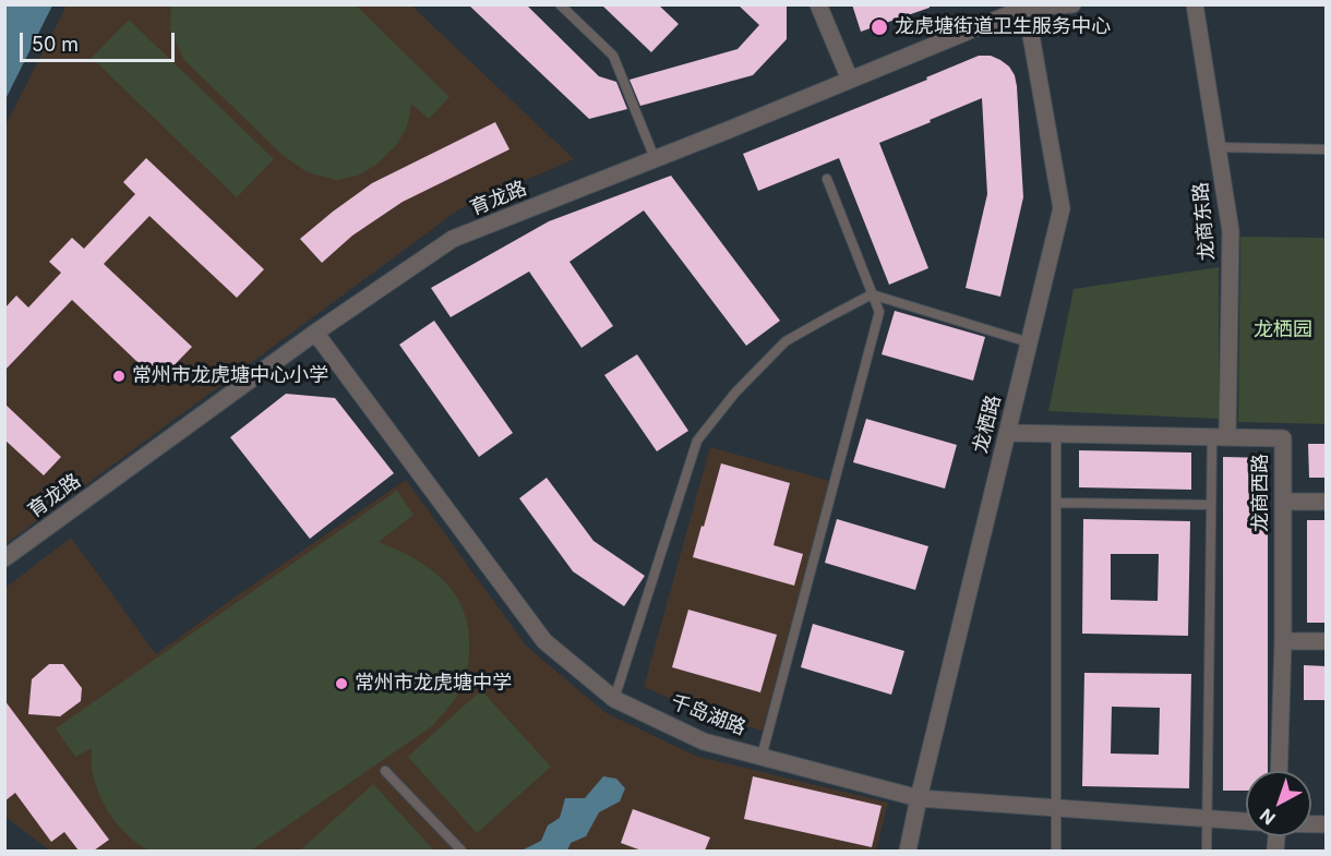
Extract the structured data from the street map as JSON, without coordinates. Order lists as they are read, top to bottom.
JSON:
{
  "streets": {
    "street": [
      "育龙路",
      "龙商东路",
      "龙栖路",
      "龙商西路",
      "千岛湖路"
    ]
  },
  "crossings": [
    ["育龙路", "龙栖路"],
    ["育龙路", "千岛湖路"],
    ["龙商东路", "龙商西路"],
    ["龙栖路", "龙商西路"],
    ["龙栖路", "千岛湖路"]
  ],
  "parks": ["龙栖园"],
  "places": ["龙虎塘街道卫生服务中心", "常州市龙虎塘中心小学", "常州市龙虎塘中学"],
  "scale_bar": "50 m",
  "north": "bottom left"
}
